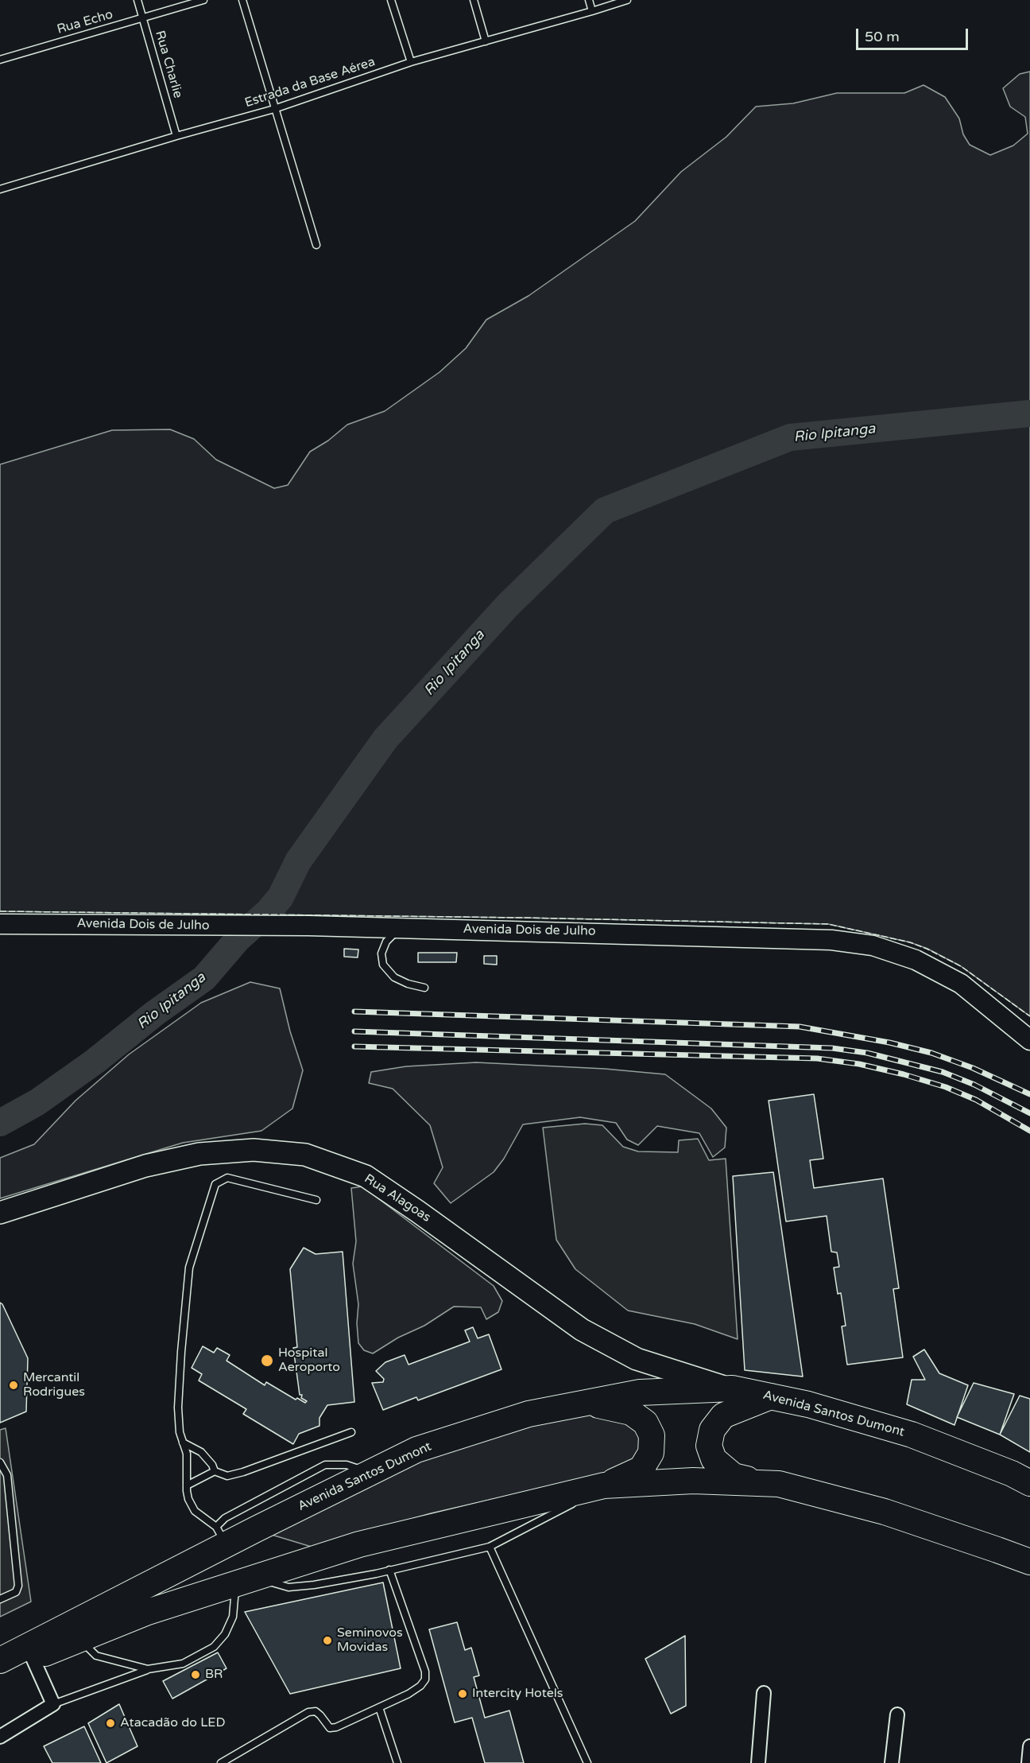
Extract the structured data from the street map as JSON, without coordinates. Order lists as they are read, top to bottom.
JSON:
{
  "streets": {
    "highway": ["Avenida Santos Dumont"],
    "main road": ["Rua Alagoas"],
    "street": ["Avenida Dois de Julho"],
    "lane": ["Rua Echo", "Rua Charlie", "Estrada da Base Aérea"]
  },
  "crossings": [
    ["Rua Echo", "Rua Charlie"],
    ["Rua Charlie", "Estrada da Base Aérea"],
    ["Rua Alagoas", "Avenida Santos Dumont"]
  ],
  "water": ["Rio Ipitanga"],
  "places": [
    "Hospital Aeroporto",
    "Mercantil Rodrigues",
    "Seminovos Movidas",
    "BR",
    "Intercity Hotels",
    "Atacadão do LED"
  ],
  "scale_bar": "50 m"
}
